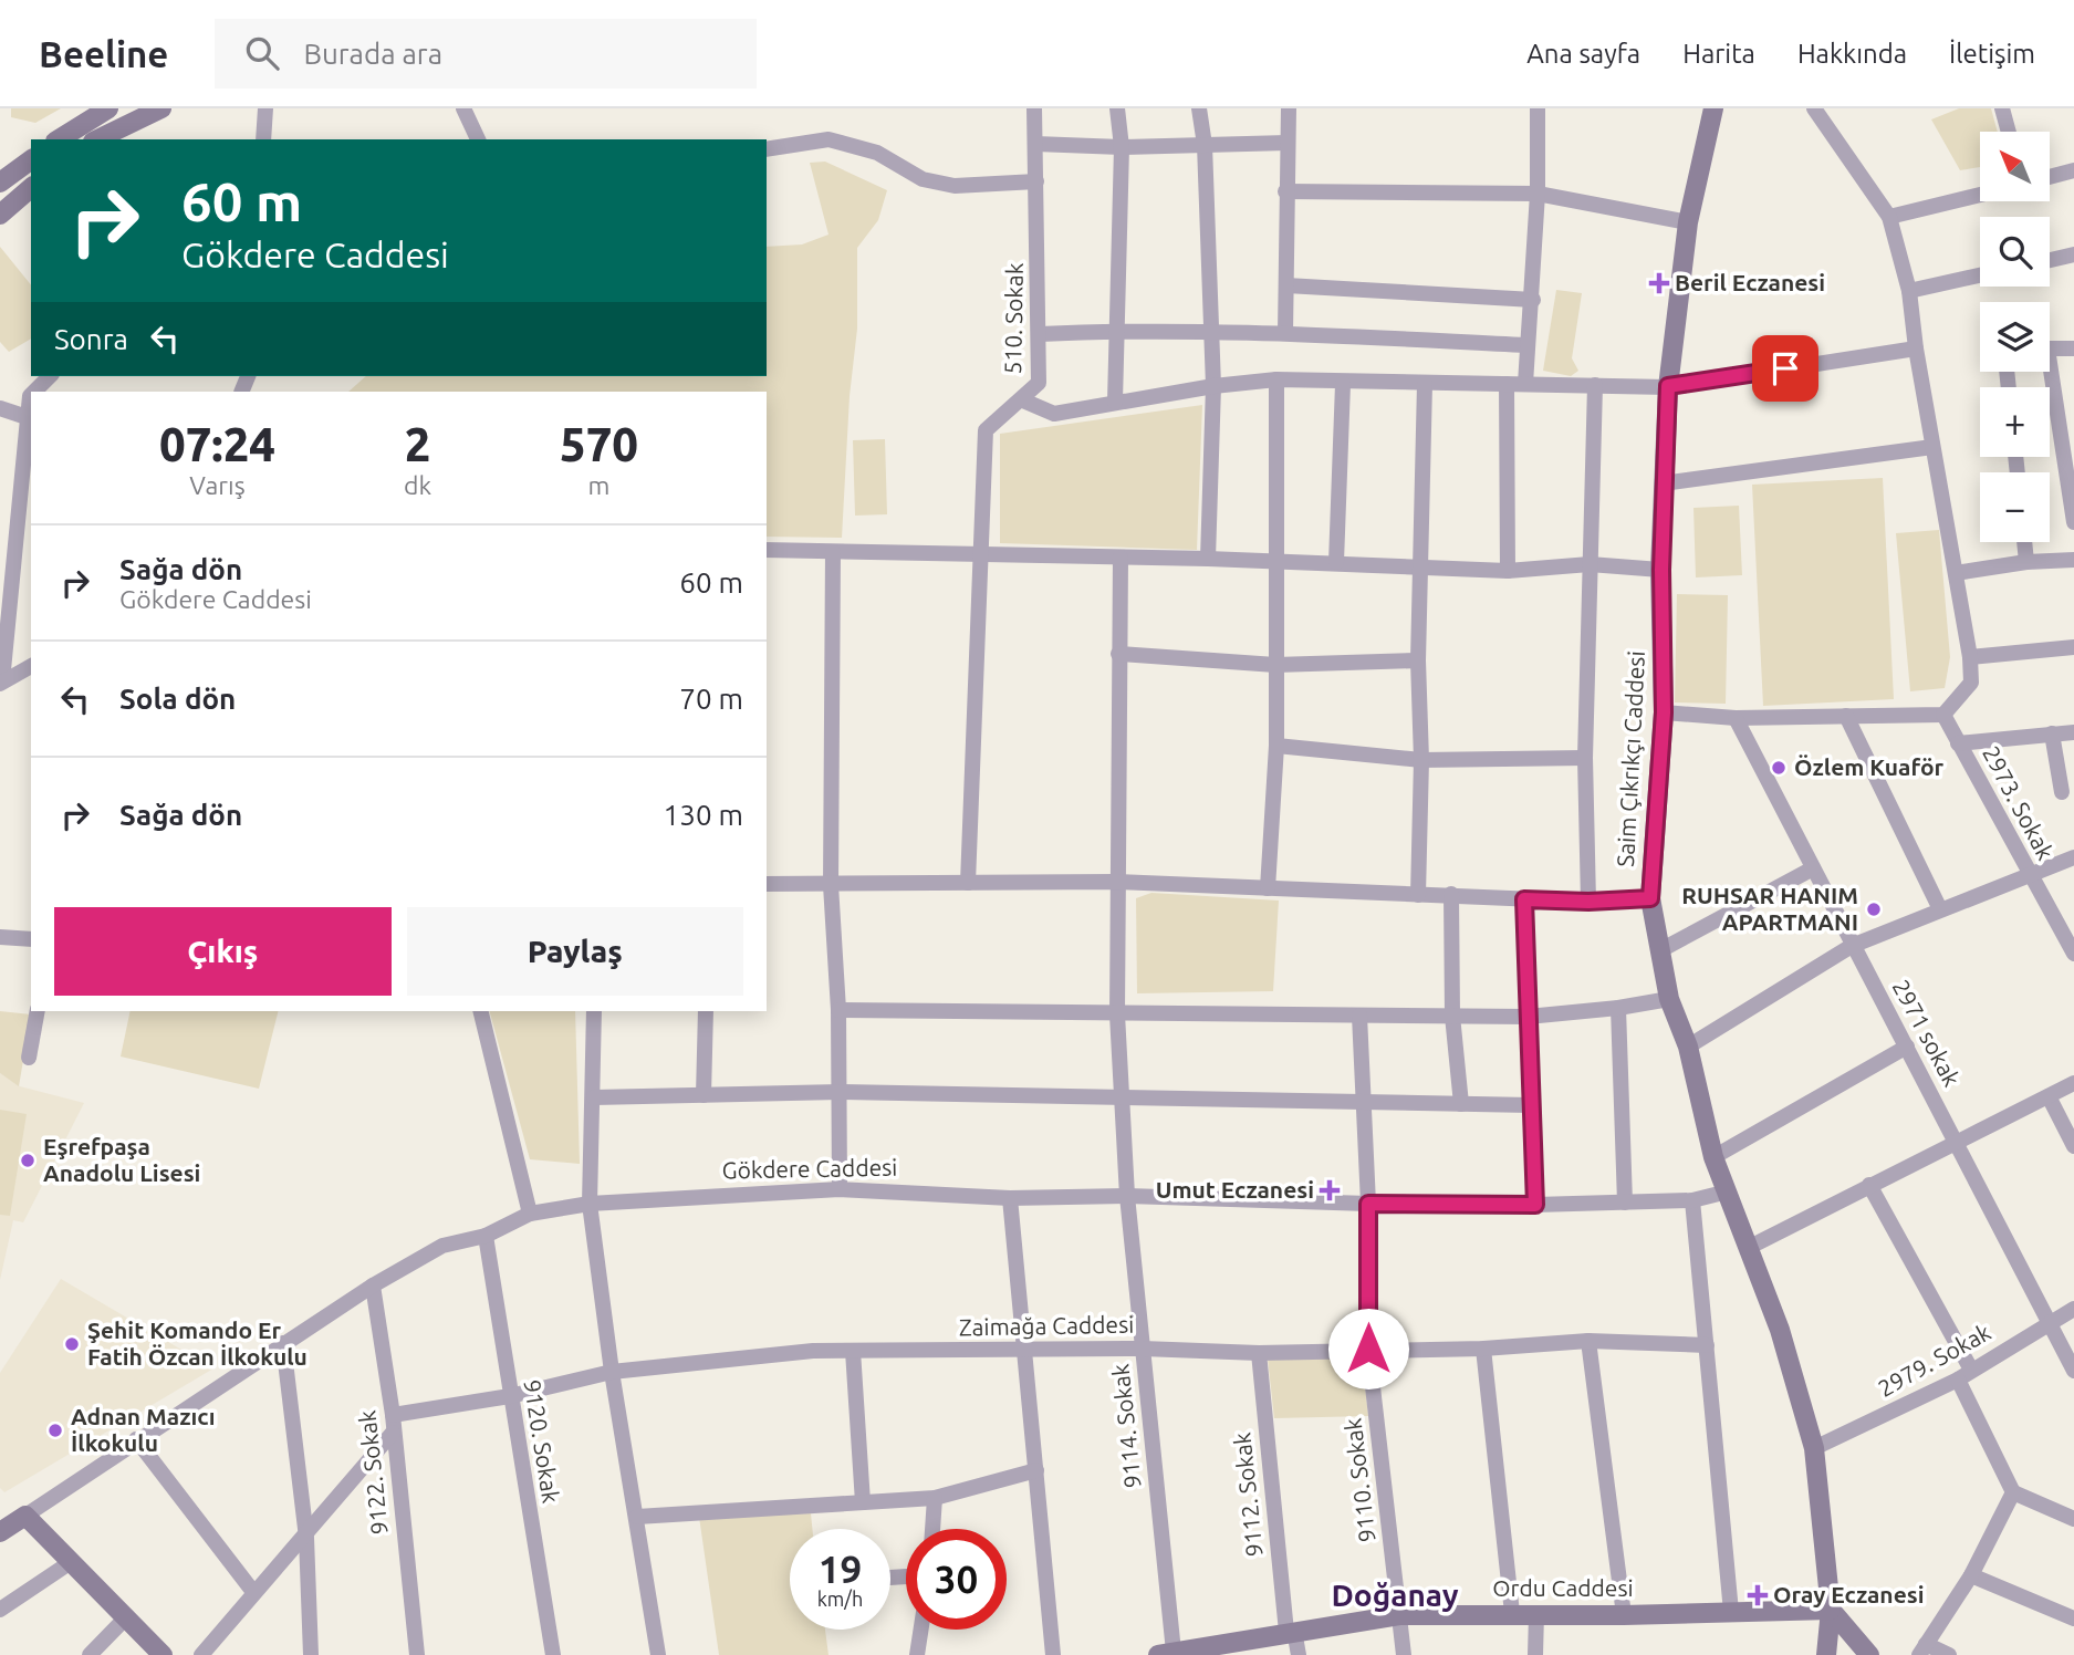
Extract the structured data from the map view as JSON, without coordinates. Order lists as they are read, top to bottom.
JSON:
{
  "streets": {
    "main road": ["Saim Çıkrıkçı Caddesi", "Gökdere Caddesi", "Ordu Caddesi"],
    "street": [
      "510. Sokak",
      "2973. Sokak",
      "2971 sokak",
      "Zaimağa Caddesi",
      "2979. Sokak",
      "9114. Sokak",
      "9120. Sokak",
      "9122. Sokak",
      "9110. Sokak",
      "9112. Sokak"
    ]
  },
  "crossings": [
    ["Saim Çıkrıkçı Caddesi", "Gökdere Caddesi"],
    ["Saim Çıkrıkçı Caddesi", "2979. Sokak"],
    ["Saim Çıkrıkçı Caddesi", "Ordu Caddesi"],
    ["2971 sokak", "2979. Sokak"],
    ["Gökdere Caddesi", "9114. Sokak"],
    ["Gökdere Caddesi", "9120. Sokak"],
    ["Gökdere Caddesi", "9122. Sokak"],
    ["Gökdere Caddesi", "9110. Sokak"],
    ["Zaimağa Caddesi", "9114. Sokak"],
    ["Zaimağa Caddesi", "9120. Sokak"],
    ["Zaimağa Caddesi", "9122. Sokak"],
    ["Zaimağa Caddesi", "9110. Sokak"],
    ["Zaimağa Caddesi", "9112. Sokak"],
    ["9114. Sokak", "Ordu Caddesi"],
    ["9110. Sokak", "Ordu Caddesi"],
    ["9112. Sokak", "Ordu Caddesi"]
  ],
  "districts": ["Doğanay"],
  "places": {
    "health": ["Beril Eczanesi", "Umut Eczanesi", "Oray Eczanesi"],
    "other": [
      "Özlem Kuaför",
      "RUHSAR HANIM APARTMANI",
      "Eşrefpaşa Anadolu Lisesi",
      "Şehit Komando Er Fatih Özcan İlkokulu",
      "Adnan Mazıcı İlkokulu"
    ]
  },
  "north": "top left",
  "page": {
    "header": "Beeline",
    "search": "Burada ara",
    "nav": [
      "Ana sayfa",
      "Harita",
      "Hakkında",
      "İletişim"
    ],
    "map_buttons": ["+", "−"],
    "turn": ["60 m", "Gökdere Caddesi"],
    "then": "Sonra",
    "eta": [
      "07:24",
      "Varış",
      "2",
      "dk",
      "570",
      "m"
    ],
    "list": [
      {
        "name": "Sağa dön",
        "note": "Gökdere Caddesi",
        "value": "60 m"
      },
      {
        "name": "Sola dön",
        "value": "70 m"
      },
      {
        "name": "Sağa dön",
        "value": "130 m"
      }
    ],
    "buttons": ["Çıkış", "Paylaş"],
    "speed": "19 km/h",
    "limit": "30"
  }
}
